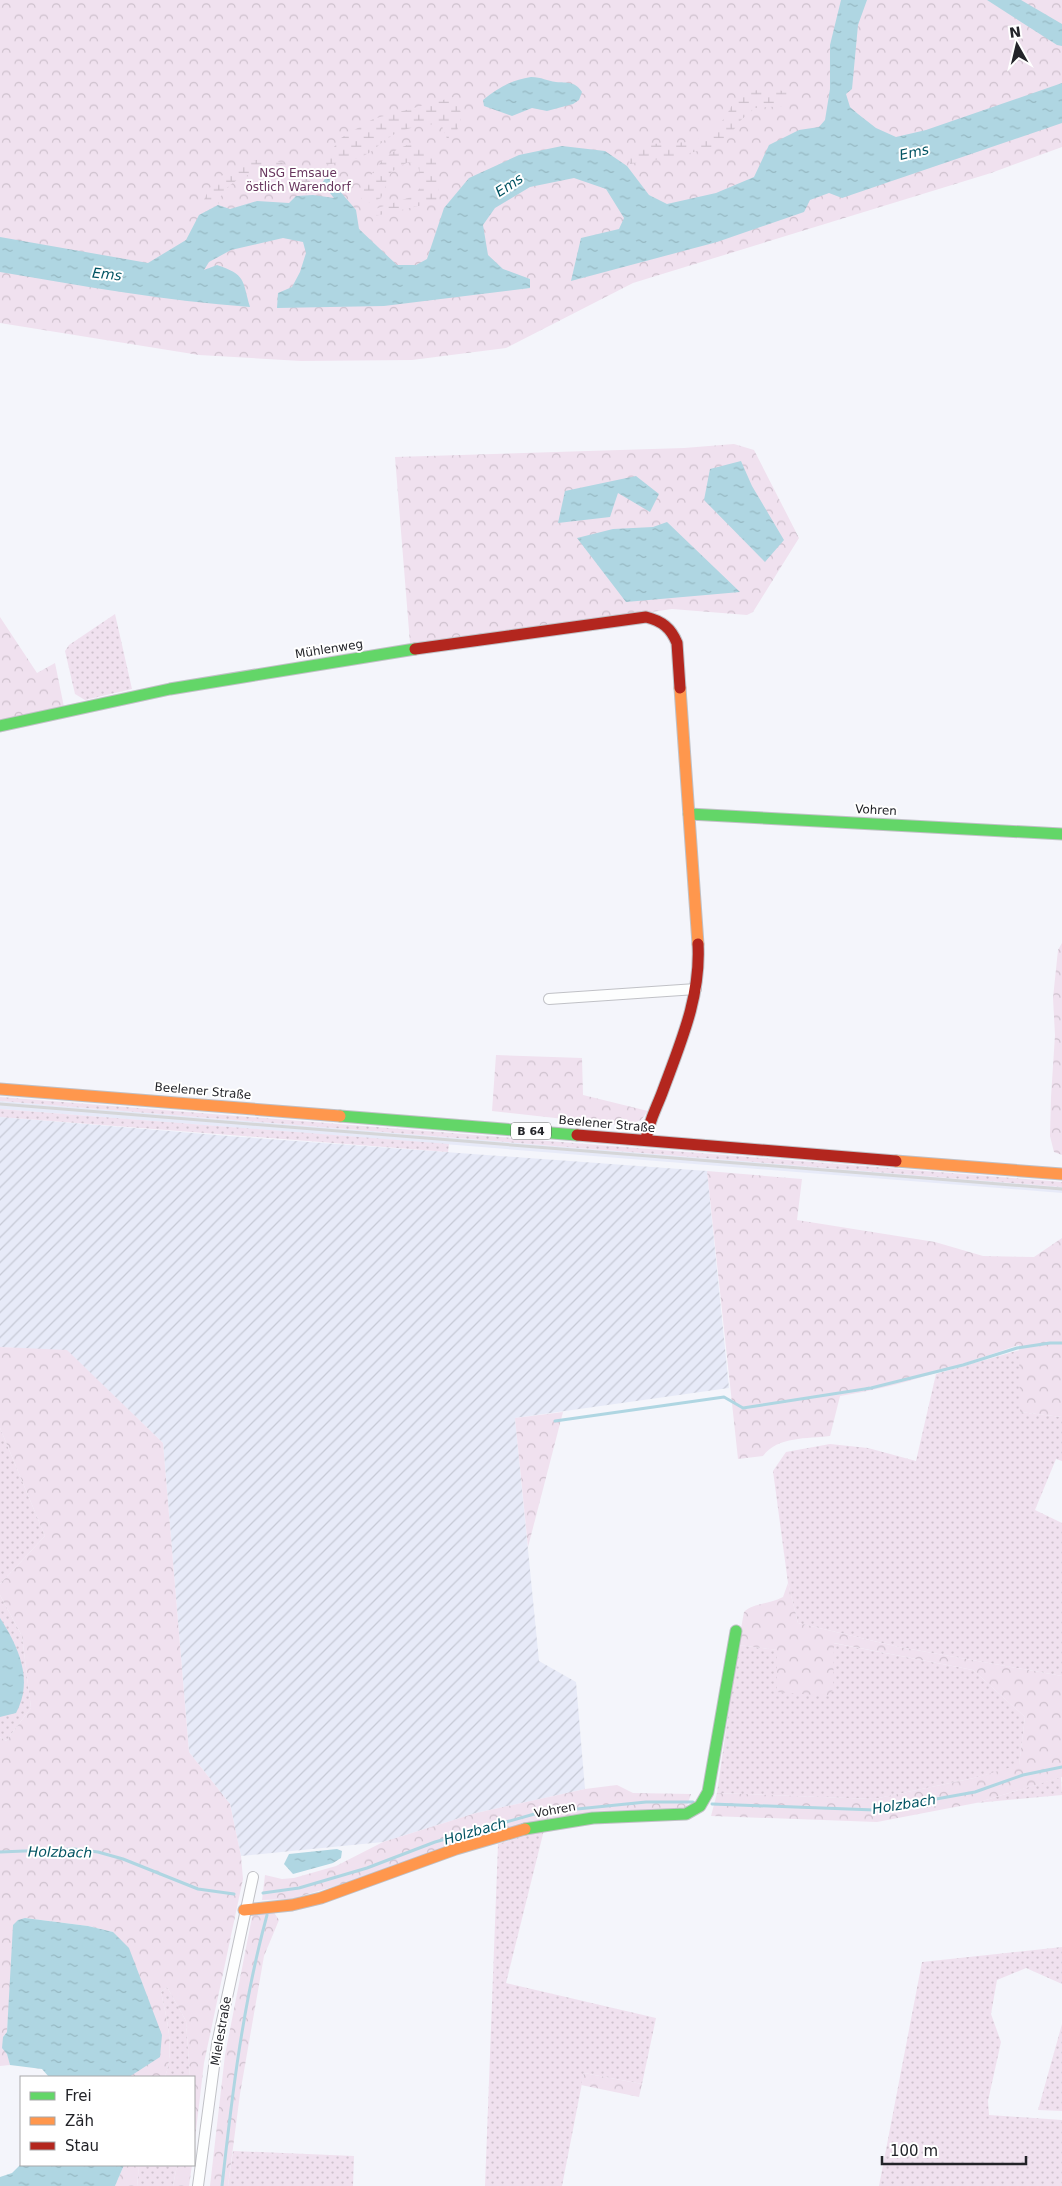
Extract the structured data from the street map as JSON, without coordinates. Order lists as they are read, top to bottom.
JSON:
{
  "streets": {
    "street": [
      "Mühlenweg",
      "Vohren",
      "Beelener Straße",
      "B 64",
      "Mielestraße"
    ]
  },
  "crossings": [
    ["Mühlenweg", "Vohren"],
    ["Vohren", "Mielestraße"]
  ],
  "water": ["Ems", "Holzbach"],
  "parks": ["NSG Emsaue östlich Warendorf"],
  "legend": ["Frei", "Zäh", "Stau"],
  "scale_bar": "100 m",
  "north": "top"
}
